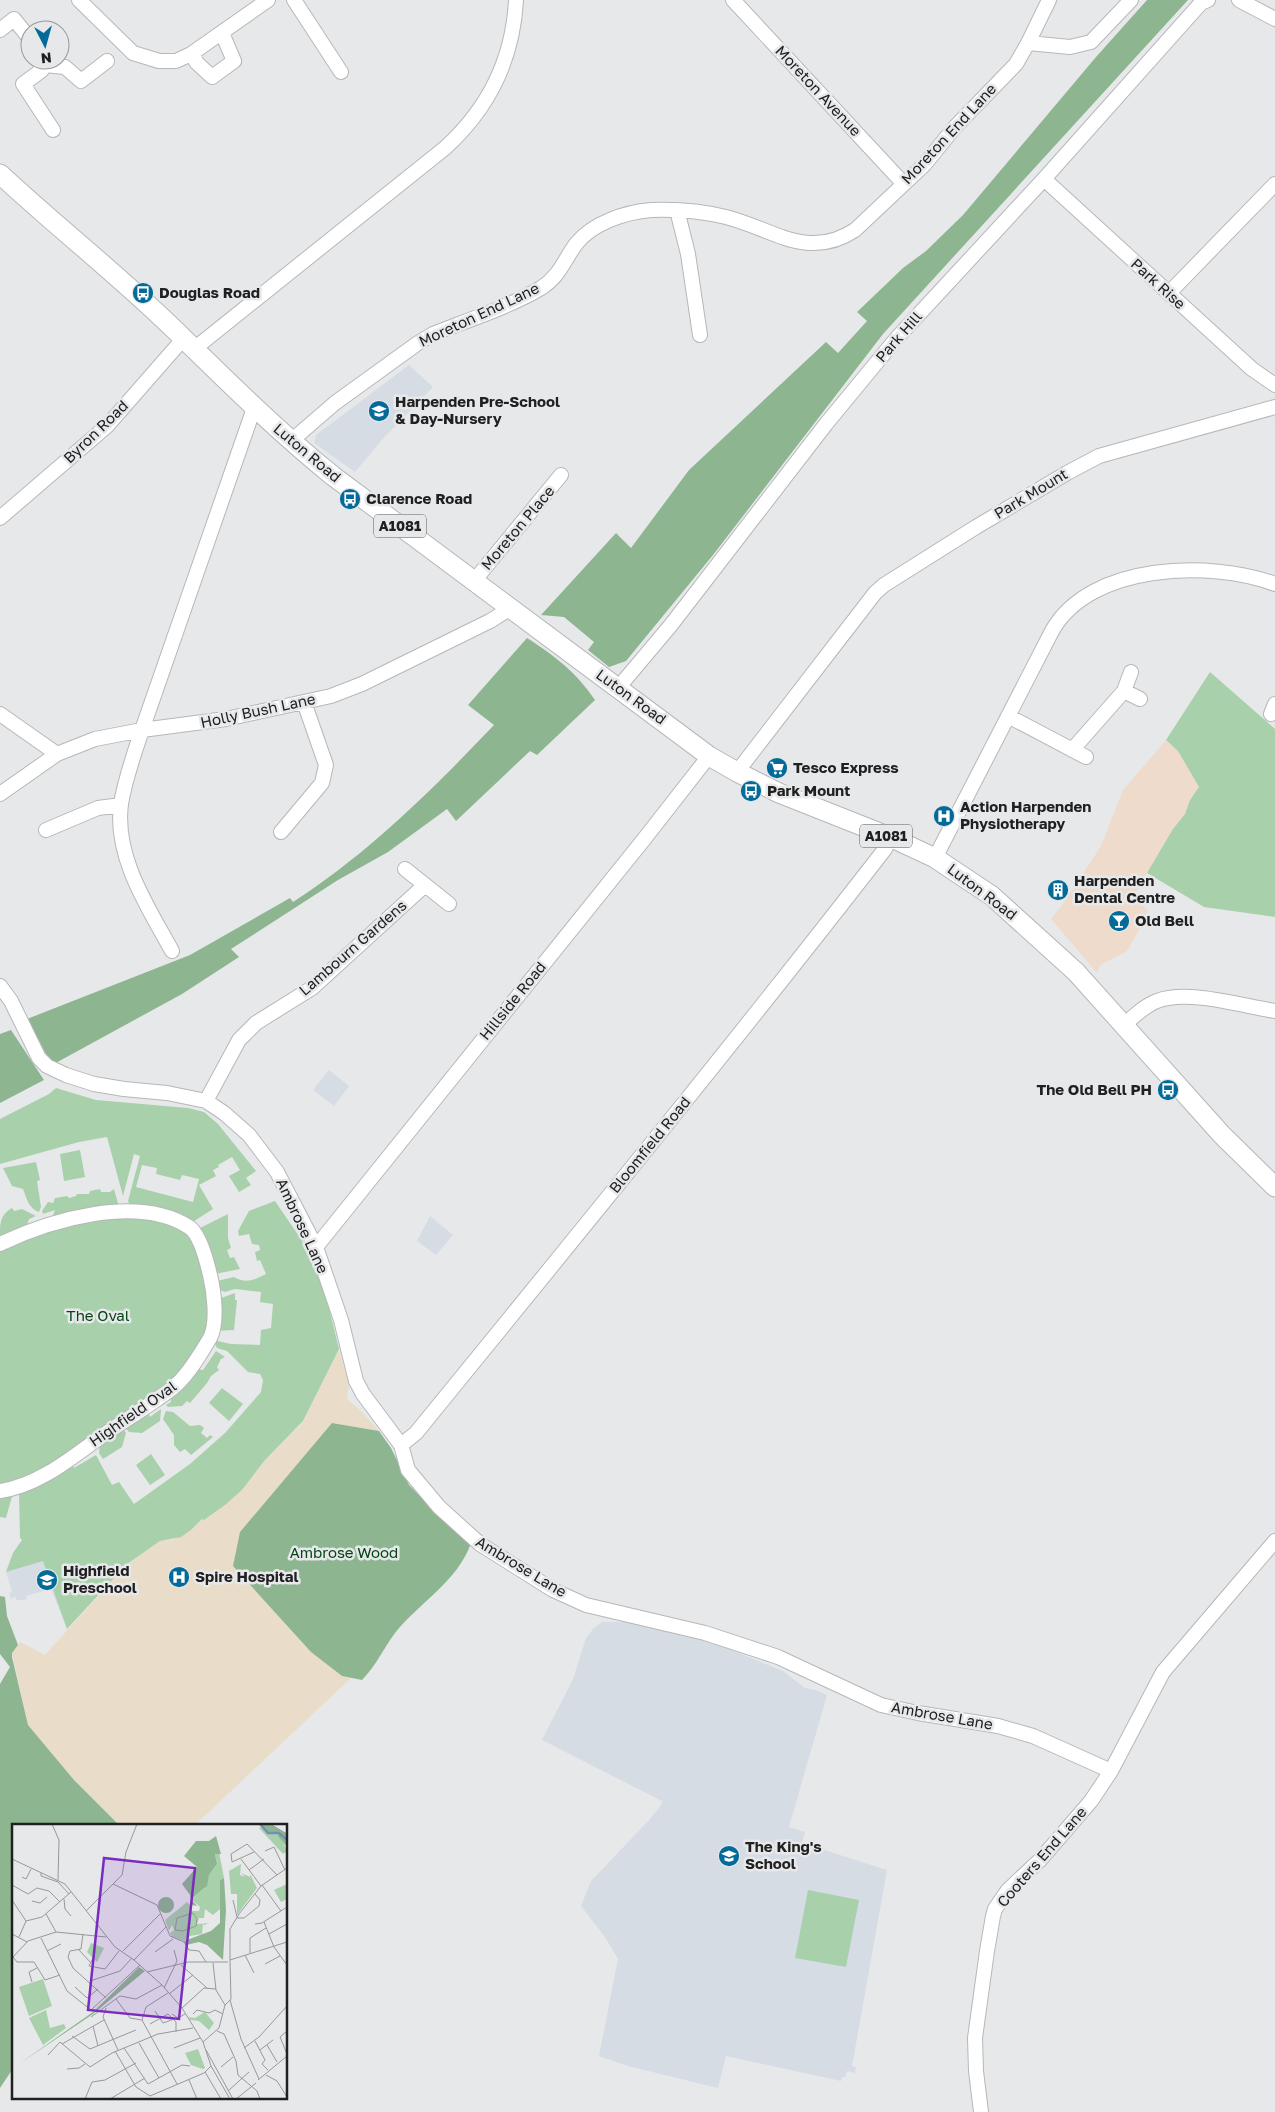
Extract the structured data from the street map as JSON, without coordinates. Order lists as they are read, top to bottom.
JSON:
{
  "streets": {
    "main road": ["Luton Road", "A1081"],
    "street": [
      "Moreton Avenue",
      "Moreton End Lane",
      "Park Rise",
      "Park Hill",
      "Byron Road",
      "Park Mount",
      "Moreton Place",
      "Holly Bush Lane",
      "Lambourn Gardens",
      "Hillside Road",
      "Bloomfield Road",
      "Ambrose Lane",
      "Highfield Oval",
      "Cooters End Lane"
    ]
  },
  "crossings": [
    ["Moreton Avenue", "Moreton End Lane"],
    ["Moreton End Lane", "Luton Road"],
    ["Park Rise", "Park Hill"],
    ["Park Hill", "Luton Road"],
    ["Byron Road", "Luton Road"],
    ["Luton Road", "Park Mount"],
    ["Luton Road", "Moreton Place"],
    ["Luton Road", "Holly Bush Lane"],
    ["Luton Road", "Hillside Road"],
    ["Luton Road", "Bloomfield Road"],
    ["Lambourn Gardens", "Ambrose Lane"],
    ["Hillside Road", "Ambrose Lane"],
    ["Bloomfield Road", "Ambrose Lane"],
    ["Ambrose Lane", "Cooters End Lane"]
  ],
  "parks": ["The Oval", "Ambrose Wood"],
  "places": {
    "bus stop": [
      "Douglas Road",
      "Clarence Road",
      "Park Mount",
      "The Old Bell PH"
    ],
    "school or university": ["Harpenden Pre-School & Day-Nursery", "Highfield Preschool", "The King's School"],
    "supermarket": ["Tesco Express"],
    "hospital": ["Action Harpenden Physiotherapy", "Spire Hospital"],
    "building": ["Harpenden Dental Centre"],
    "bar": ["Old Bell"]
  },
  "north": "bottom"
}
